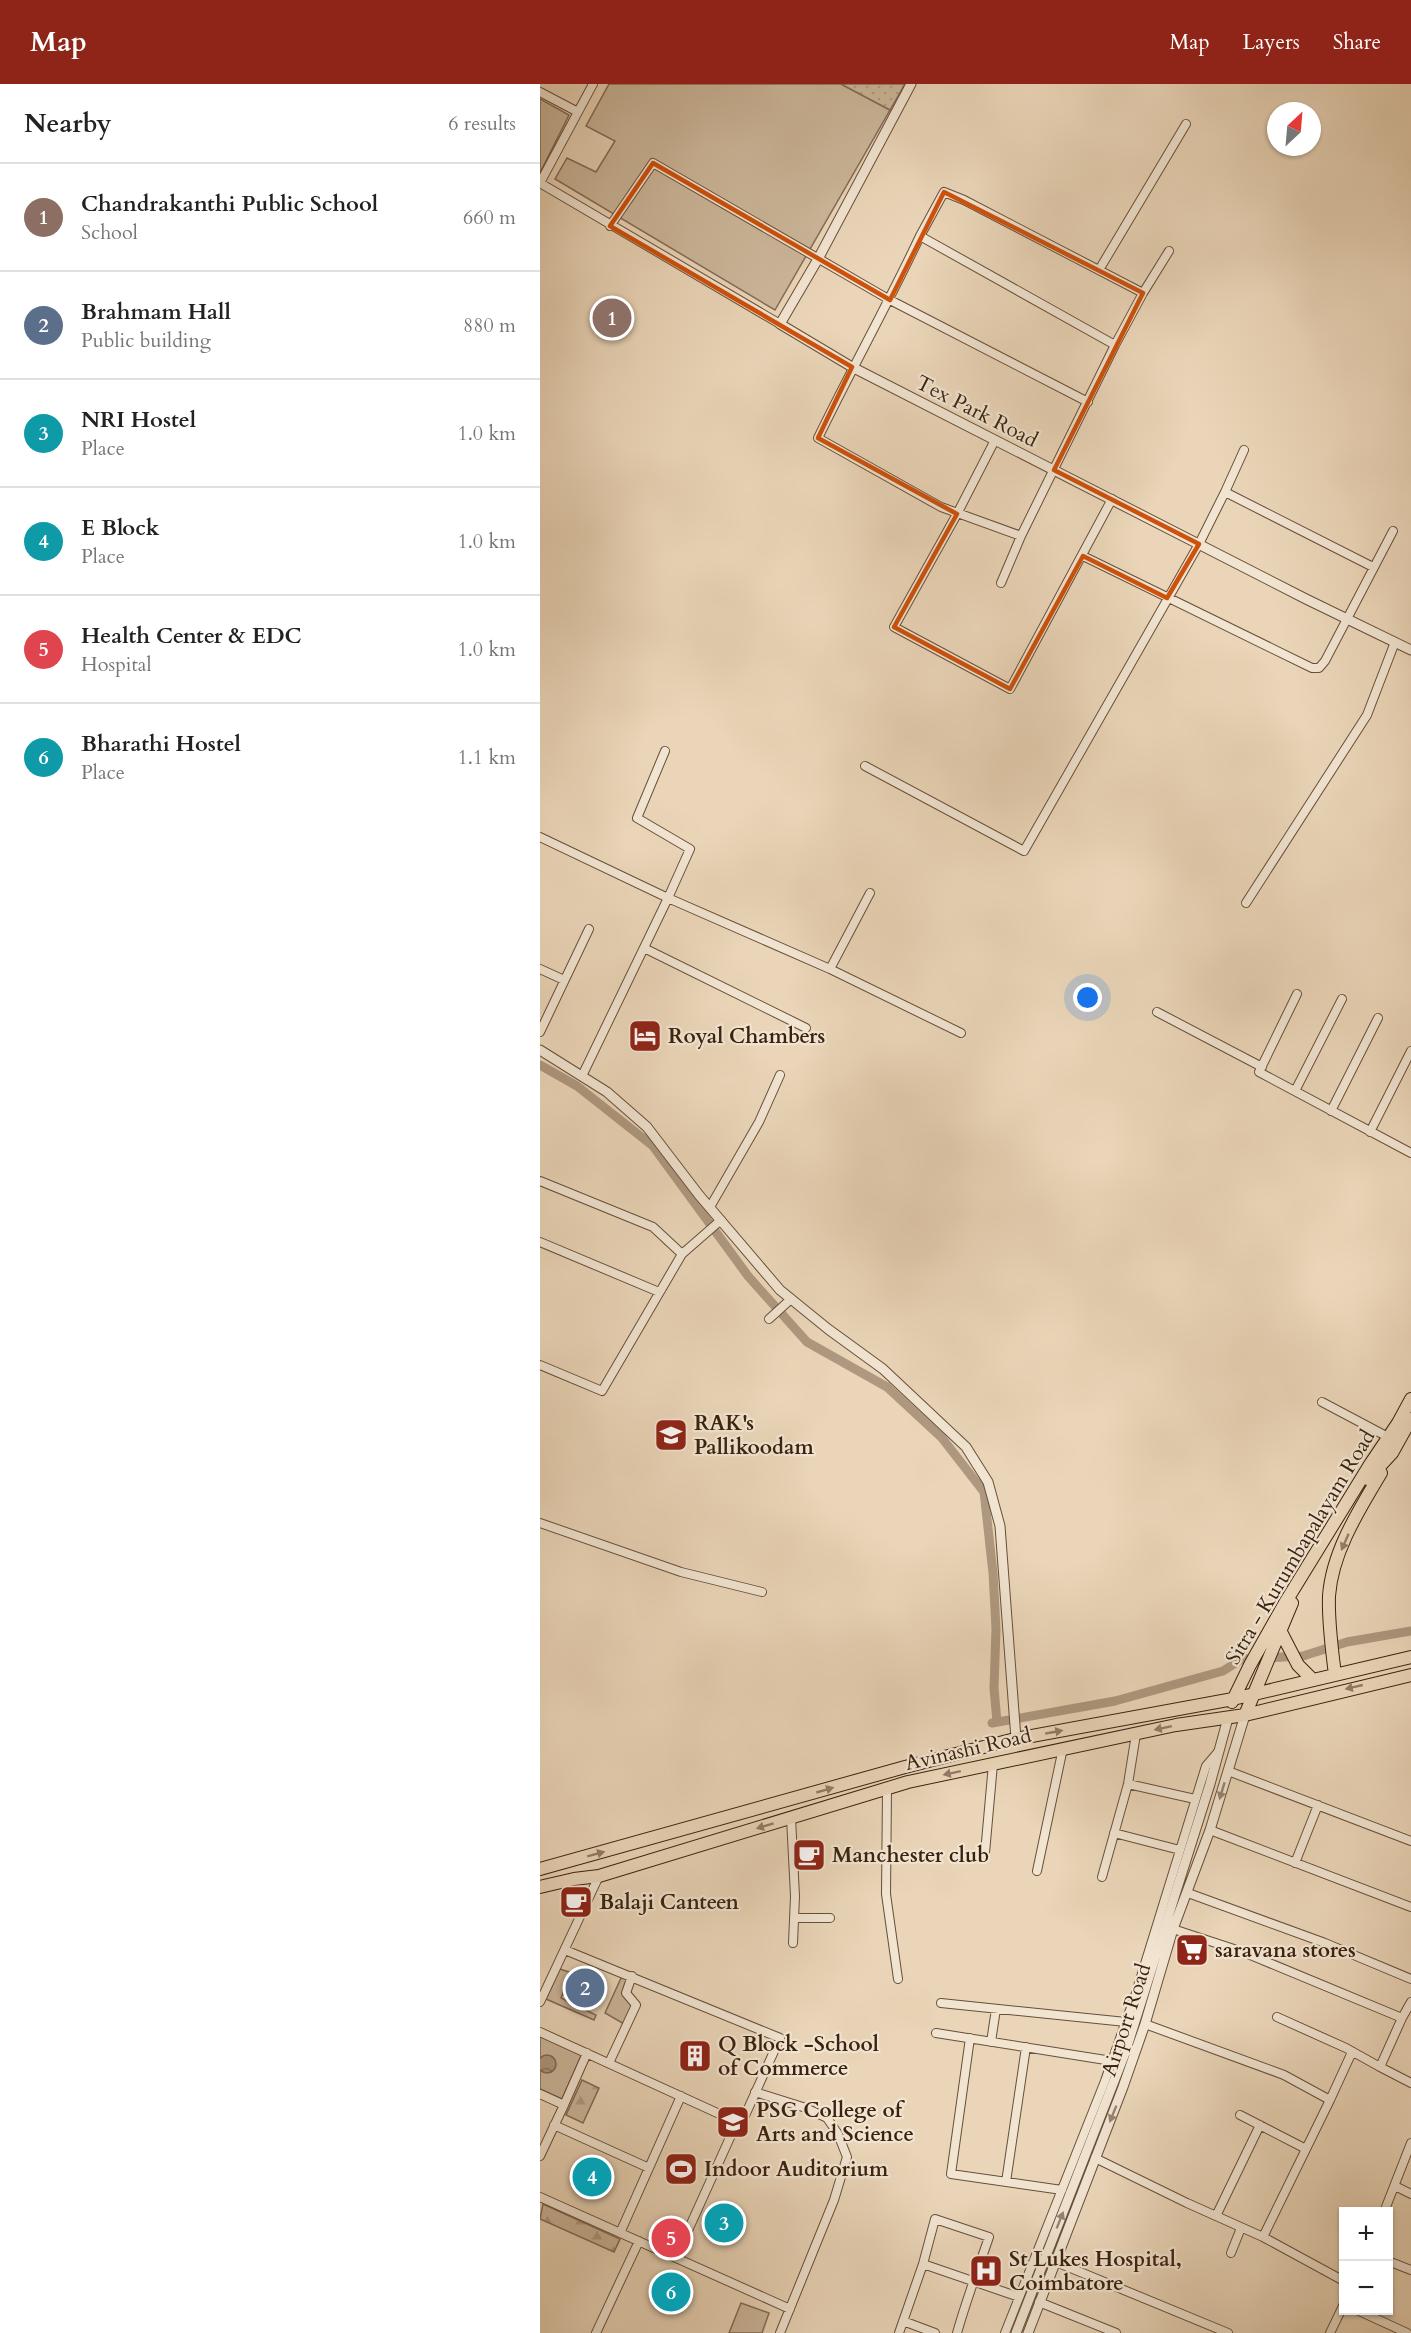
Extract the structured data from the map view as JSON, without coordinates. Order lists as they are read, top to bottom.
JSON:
{
  "streets": {
    "main road": ["Sitra - Kurumbapalayam Road", "Avinashi Road"],
    "street": ["Tex Park Road", "Airport Road"]
  },
  "crossings": [
    ["Sitra - Kurumbapalayam Road", "Avinashi Road"],
    ["Sitra - Kurumbapalayam Road", "Airport Road"],
    ["Avinashi Road", "Airport Road"]
  ],
  "places": {
    "hotel": ["Royal Chambers"],
    "school or university": ["RAK's Pallikoodam", "PSG College of Arts and Science"],
    "cafe": ["Manchester club", "Balaji Canteen"],
    "supermarket": ["saravana stores"],
    "building": ["Q Block -School of Commerce"],
    "sports": ["Indoor Auditorium"],
    "hospital": ["St Lukes Hospital, Coimbatore"]
  },
  "north": "top right",
  "page": {
    "header": "Map",
    "nav": ["Map", "Layers", "Share"],
    "heading": ["Nearby", "6 results"],
    "list": [
      {
        "mark": "1",
        "name": "Chandrakanthi Public School",
        "note": "School",
        "value": "660 m"
      },
      {
        "mark": "2",
        "name": "Brahmam Hall",
        "note": "Public building",
        "value": "880 m"
      },
      {
        "mark": "3",
        "name": "NRI Hostel",
        "note": "Place",
        "value": "1.0 km"
      },
      {
        "mark": "4",
        "name": "E Block",
        "note": "Place",
        "value": "1.0 km"
      },
      {
        "mark": "5",
        "name": "Health Center & EDC",
        "note": "Hospital",
        "value": "1.0 km"
      },
      {
        "mark": "6",
        "name": "Bharathi Hostel",
        "note": "Place",
        "value": "1.1 km"
      }
    ],
    "pins": [
      "1",
      "2",
      "4",
      "3",
      "5",
      "6"
    ],
    "map_buttons": ["+", "−"]
  }
}
